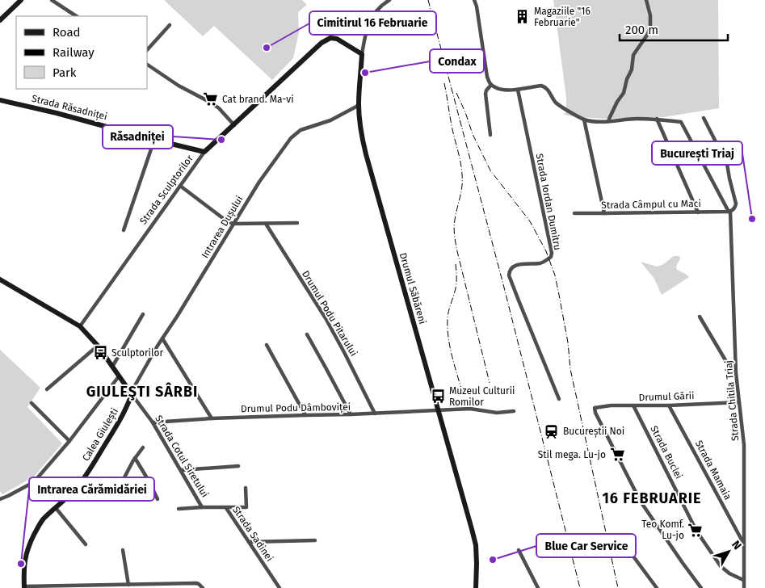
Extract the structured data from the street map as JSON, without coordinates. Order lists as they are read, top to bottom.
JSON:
{
  "streets": {
    "main road": [
      "Strada Răsadniței",
      "Strada Sculptorilor",
      "Drumul Săbăreni",
      "Calea Giulești"
    ],
    "street": [
      "Strada Iordan Dumitru",
      "Strada Câmpul cu Maci",
      "Intrarea Dușului",
      "Drumul Podu Pitarului",
      "Drumul Gării",
      "Strada Chitila Triaj",
      "Drumul Podu Dâmboviței",
      "Strada Buclei",
      "Strada Cotul Siretului",
      "Strada Mamaia",
      "Strada Sadinei"
    ]
  },
  "crossings": [
    ["Strada Răsadniței", "Strada Sculptorilor"],
    ["Strada Sculptorilor", "Drumul Săbăreni"],
    ["Strada Câmpul cu Maci", "Strada Chitila Triaj"],
    ["Intrarea Dușului", "Drumul Săbăreni"],
    ["Intrarea Dușului", "Calea Giulești"],
    ["Intrarea Dușului", "Strada Cotul Siretului"],
    ["Drumul Săbăreni", "Drumul Podu Dâmboviței"],
    ["Drumul Podu Pitarului", "Drumul Podu Dâmboviței"],
    ["Drumul Gării", "Strada Chitila Triaj"],
    ["Drumul Gării", "Strada Buclei"],
    ["Drumul Gării", "Strada Mamaia"],
    ["Strada Chitila Triaj", "Strada Buclei"],
    ["Strada Chitila Triaj", "Strada Mamaia"],
    ["Drumul Podu Dâmboviței", "Strada Cotul Siretului"],
    ["Calea Giulești", "Strada Cotul Siretului"],
    ["Strada Cotul Siretului", "Strada Sadinei"]
  ],
  "districts": ["GIULEŞTI SÂRBI", "16 FEBRUARIE"],
  "places": {
    "building": ["Magaziile \"16 Februarie\""],
    "other": [
      "Cimitirul 16 Februarie",
      "Condax",
      "Răsadniței",
      "București Triaj",
      "Blue Car Service",
      "Intrarea Cărămidăriei"
    ],
    "supermarket": ["Cat brand. Ma-vi", "Stil mega. Lu-jo", "Teo Komf. Lu-jo"],
    "bus stop": ["Sculptorilor", "Muzeul Culturii Romilor"],
    "station": ["Bucureștii Noi"]
  },
  "legend": ["Road", "Railway", "Park"],
  "scale_bar": "200 m",
  "north": "top right"
}
